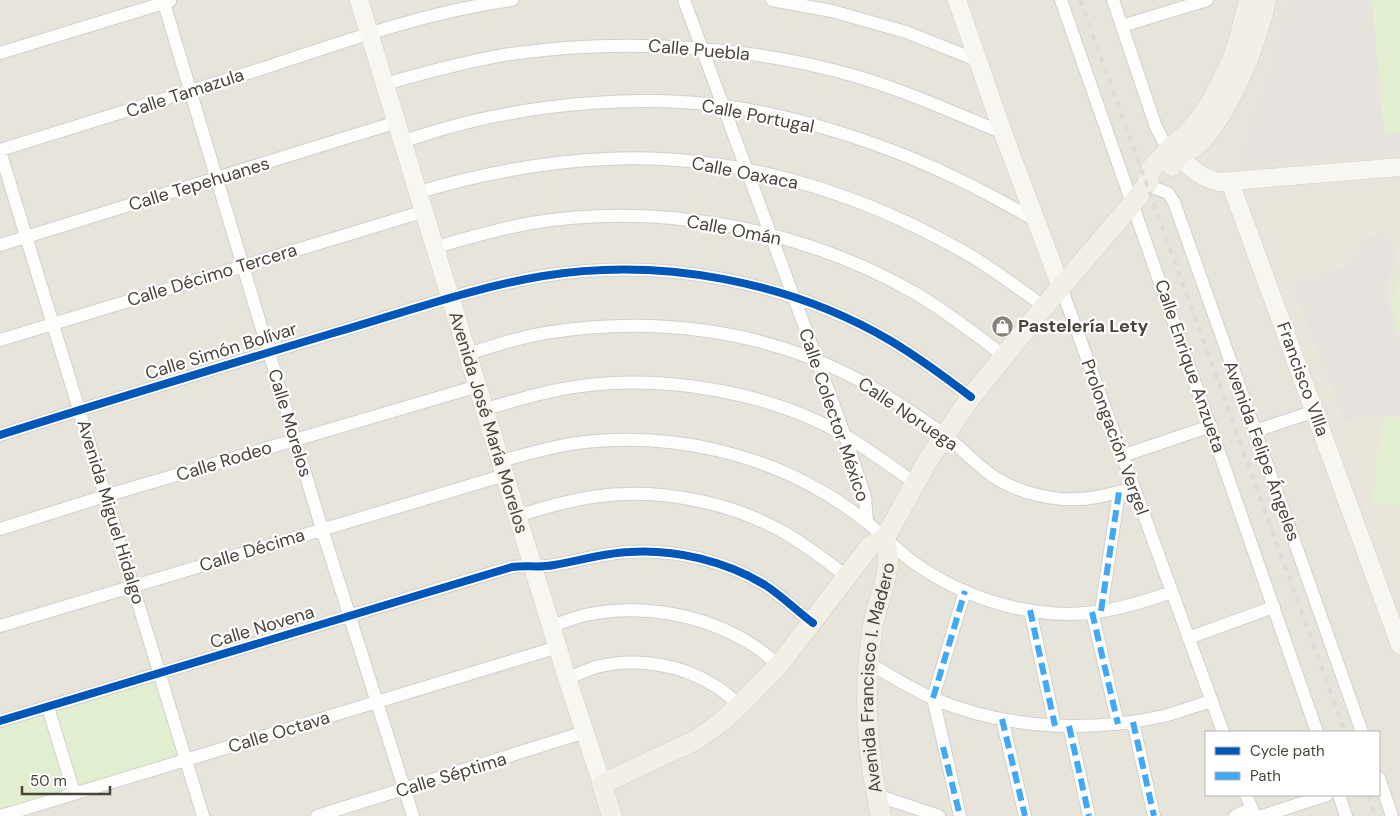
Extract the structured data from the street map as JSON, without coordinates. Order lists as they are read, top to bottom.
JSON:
{
  "streets": {
    "main road": ["Avenida José María Morelos", "Avenida Francisco I. Madero"],
    "street": [
      "Calle Puebla",
      "Calle Tamazula",
      "Calle Portugal",
      "Calle Oaxaca",
      "Calle Tepehuanes",
      "Calle Omán",
      "Calle Décimo Tercera",
      "Calle Simón Bolívar",
      "Calle Enrique Anzueta",
      "Francisco VIlla",
      "Calle Noruega",
      "Calle Colector México",
      "Calle Morelos",
      "Prolongación Vergel",
      "Avenida Felipe Ángeles",
      "Calle Rodeo",
      "Avenida Miguel Hidalgo",
      "Calle Décima",
      "Calle Novena",
      "Calle Octava",
      "Calle Séptima"
    ]
  },
  "crossings": [
    ["Calle Puebla", "Calle Colector México"],
    ["Calle Puebla", "Avenida José María Morelos"],
    ["Calle Puebla", "Prolongación Vergel"],
    ["Calle Tamazula", "Calle Morelos"],
    ["Calle Tamazula", "Avenida José María Morelos"],
    ["Calle Tamazula", "Avenida Miguel Hidalgo"],
    ["Calle Portugal", "Calle Colector México"],
    ["Calle Portugal", "Avenida José María Morelos"],
    ["Calle Portugal", "Prolongación Vergel"],
    ["Calle Oaxaca", "Calle Colector México"],
    ["Calle Oaxaca", "Avenida José María Morelos"],
    ["Calle Tepehuanes", "Calle Morelos"],
    ["Calle Tepehuanes", "Avenida José María Morelos"],
    ["Calle Tepehuanes", "Avenida Miguel Hidalgo"],
    ["Calle Omán", "Calle Colector México"],
    ["Calle Omán", "Avenida José María Morelos"],
    ["Calle Décimo Tercera", "Calle Morelos"],
    ["Calle Décimo Tercera", "Avenida José María Morelos"],
    ["Calle Décimo Tercera", "Avenida Miguel Hidalgo"],
    ["Calle Simón Bolívar", "Calle Colector México"],
    ["Calle Simón Bolívar", "Calle Morelos"],
    ["Calle Simón Bolívar", "Avenida José María Morelos"],
    ["Calle Simón Bolívar", "Avenida Miguel Hidalgo"],
    ["Calle Noruega", "Calle Colector México"],
    ["Calle Noruega", "Avenida José María Morelos"],
    ["Calle Noruega", "Prolongación Vergel"],
    ["Calle Colector México", "Calle Décima"],
    ["Calle Morelos", "Calle Rodeo"],
    ["Calle Morelos", "Calle Décima"],
    ["Calle Morelos", "Calle Novena"],
    ["Calle Morelos", "Calle Octava"],
    ["Calle Morelos", "Calle Séptima"],
    ["Avenida José María Morelos", "Calle Rodeo"],
    ["Avenida José María Morelos", "Calle Décima"],
    ["Avenida José María Morelos", "Calle Novena"],
    ["Avenida José María Morelos", "Calle Octava"],
    ["Avenida José María Morelos", "Calle Séptima"],
    ["Prolongación Vergel", "Calle Décima"],
    ["Calle Rodeo", "Avenida Miguel Hidalgo"],
    ["Avenida Miguel Hidalgo", "Calle Décima"],
    ["Avenida Miguel Hidalgo", "Calle Novena"],
    ["Avenida Miguel Hidalgo", "Calle Octava"],
    ["Calle Décima", "Avenida Francisco I. Madero"]
  ],
  "places": {
    "shop": ["Pastelería Lety"]
  },
  "legend": ["Cycle path", "Path"],
  "scale_bar": "50 m"
}
